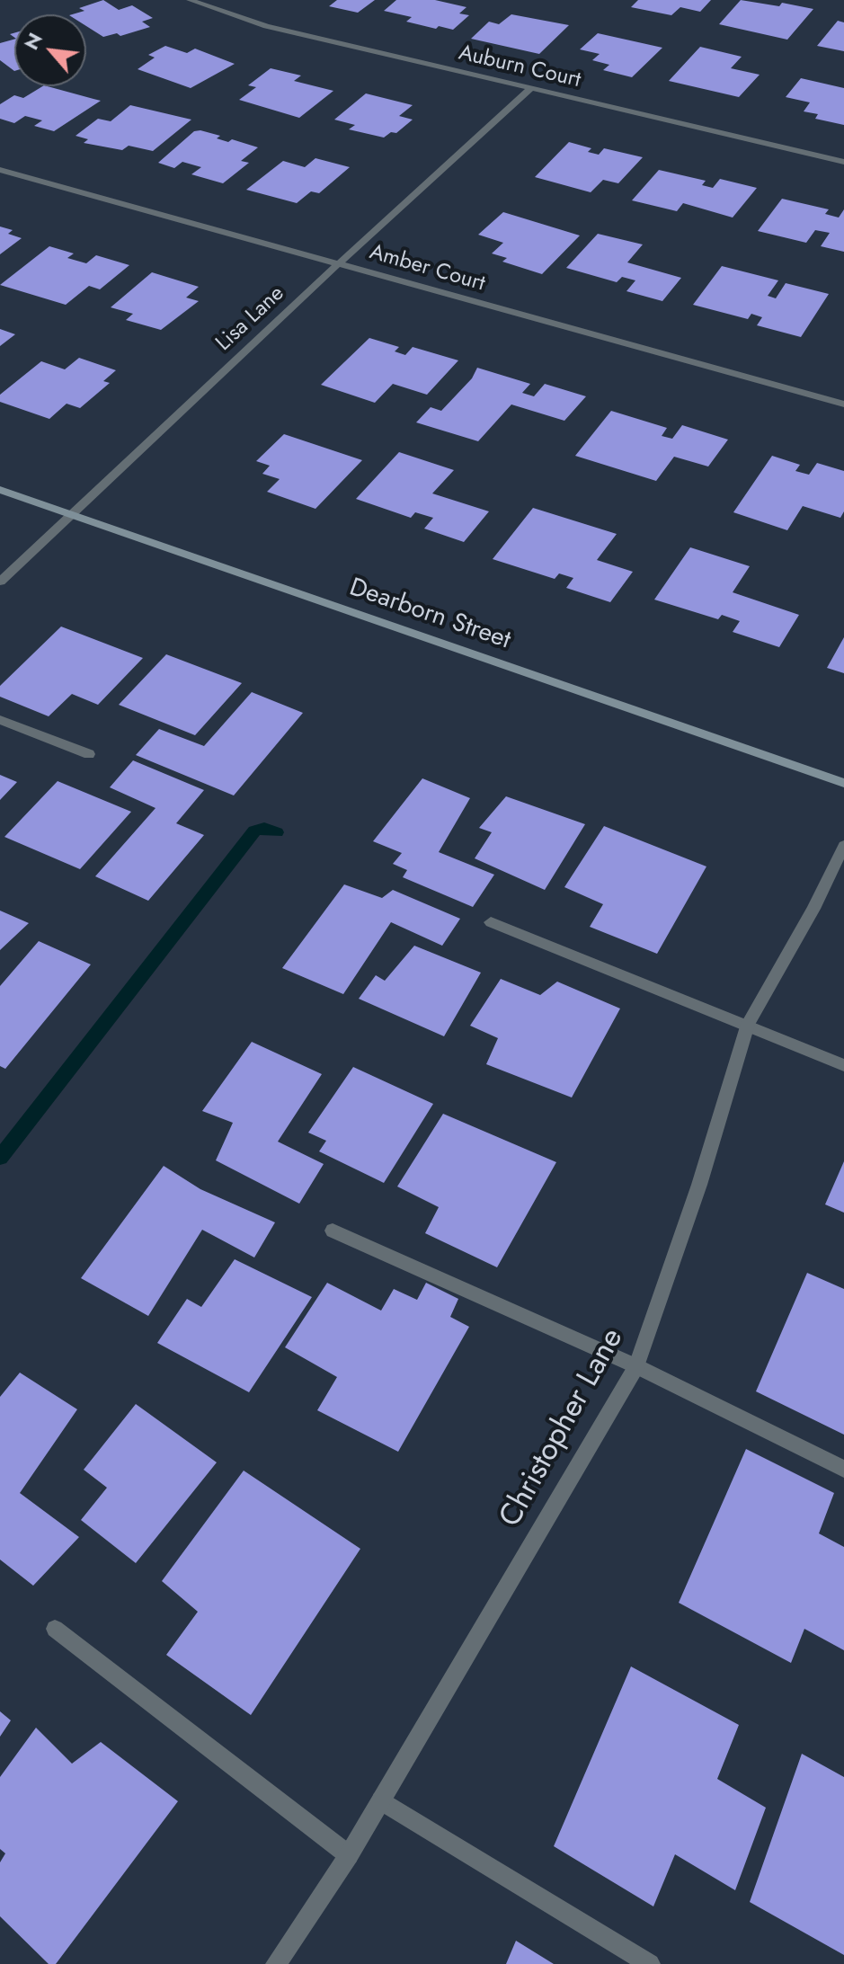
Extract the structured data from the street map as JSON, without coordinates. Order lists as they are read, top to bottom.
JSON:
{
  "streets": {
    "street": [
      "Auburn Court",
      "Amber Court",
      "Lisa Lane",
      "Dearborn Street",
      "Christopher Lane"
    ]
  },
  "crossings": [
    ["Auburn Court", "Lisa Lane"],
    ["Amber Court", "Lisa Lane"],
    ["Lisa Lane", "Dearborn Street"]
  ],
  "north": "top left"
}
